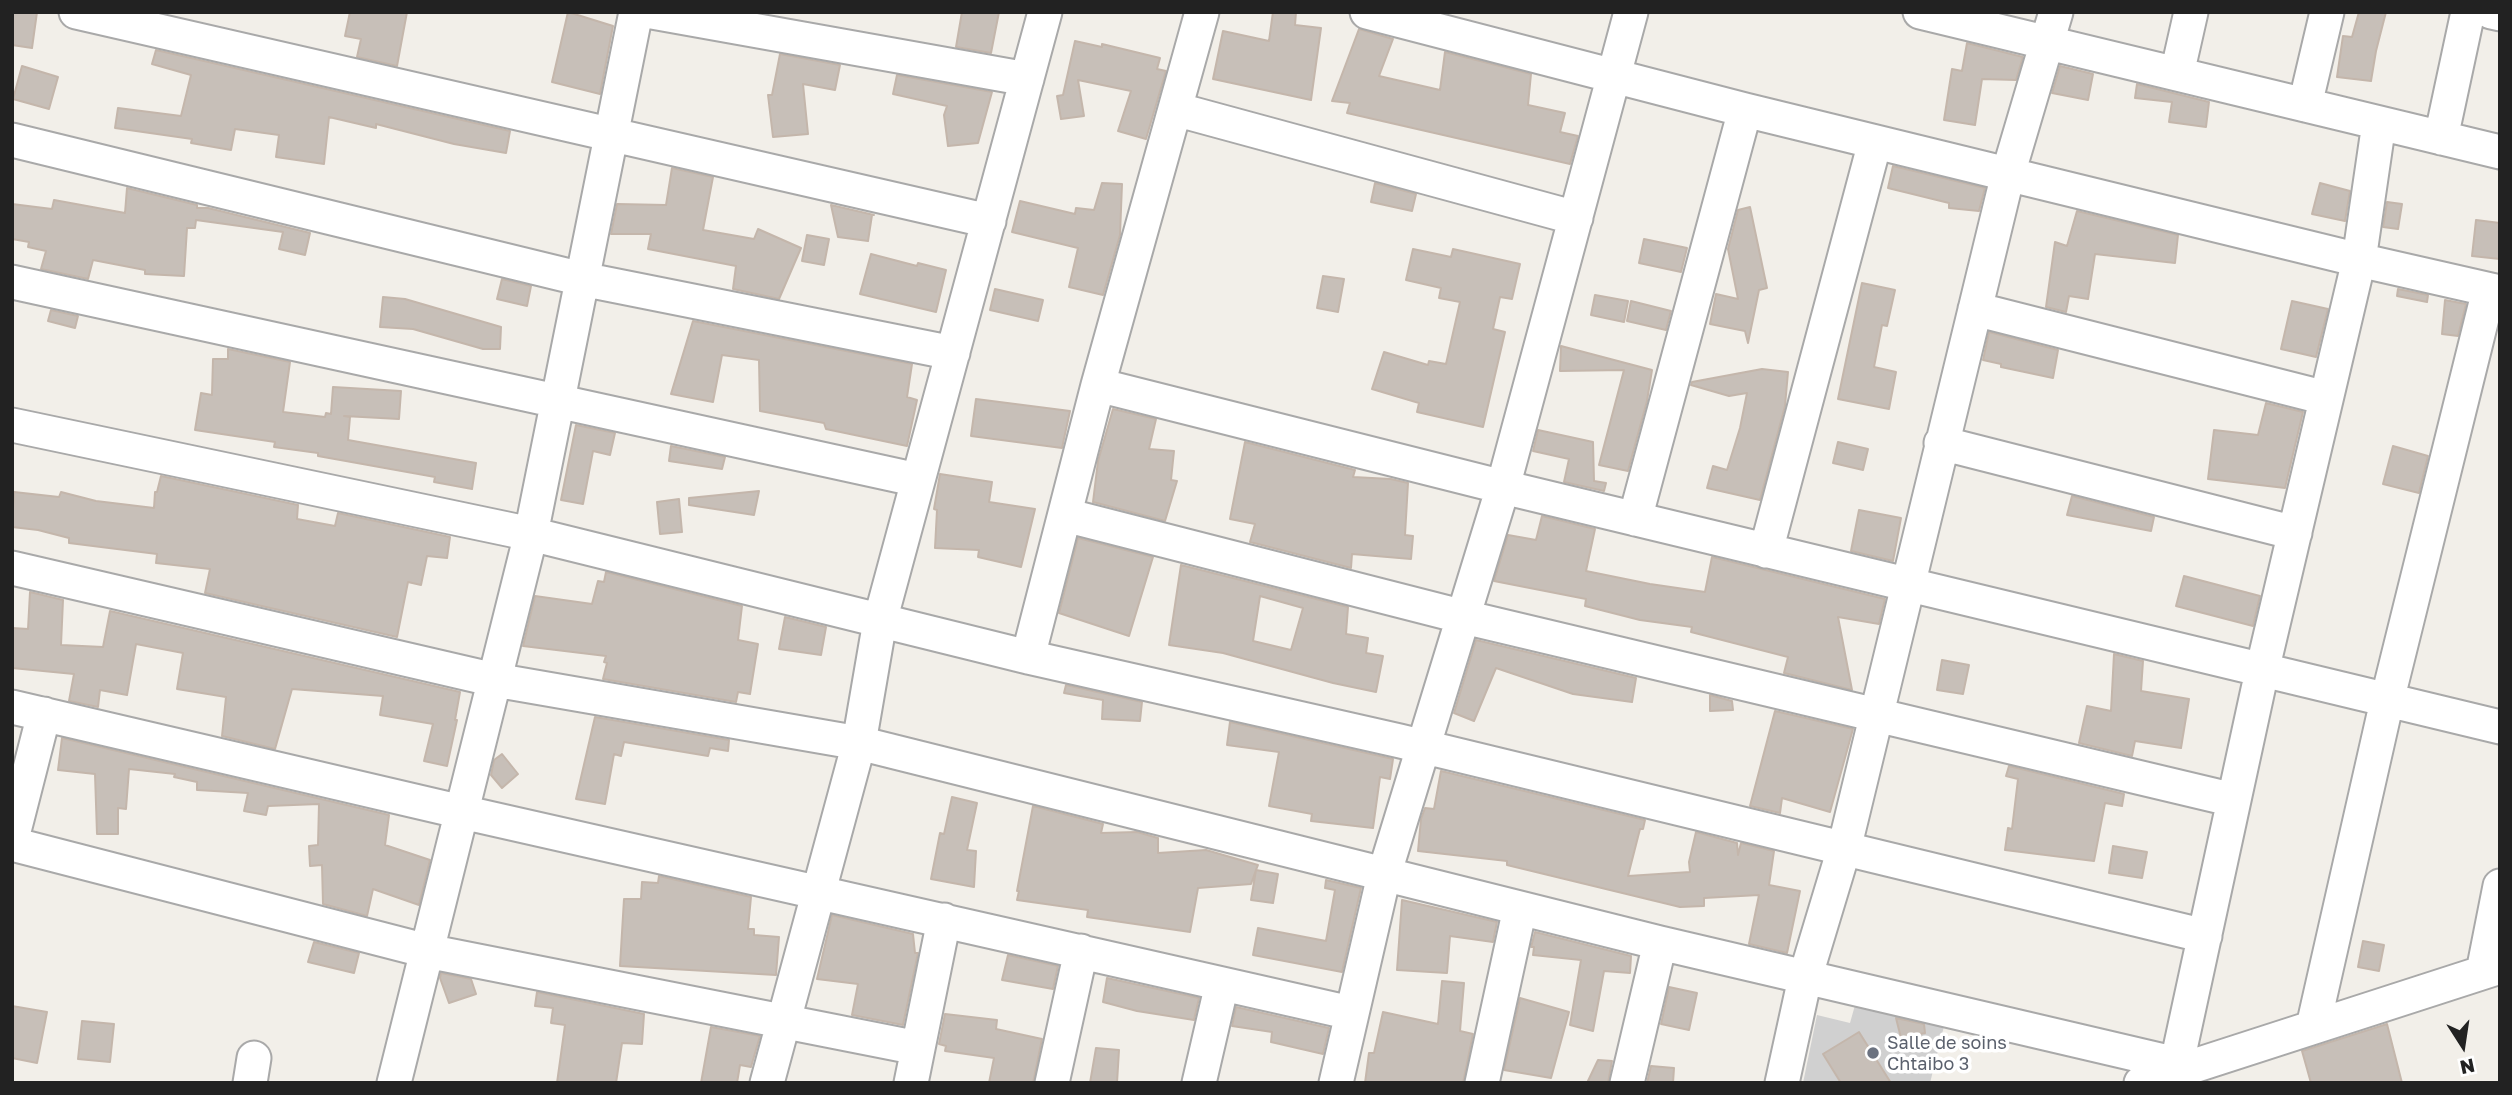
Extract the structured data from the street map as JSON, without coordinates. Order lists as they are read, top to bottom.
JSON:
{
  "places": ["Salle de soins Chtaibo 3"],
  "north": "bottom"
}
